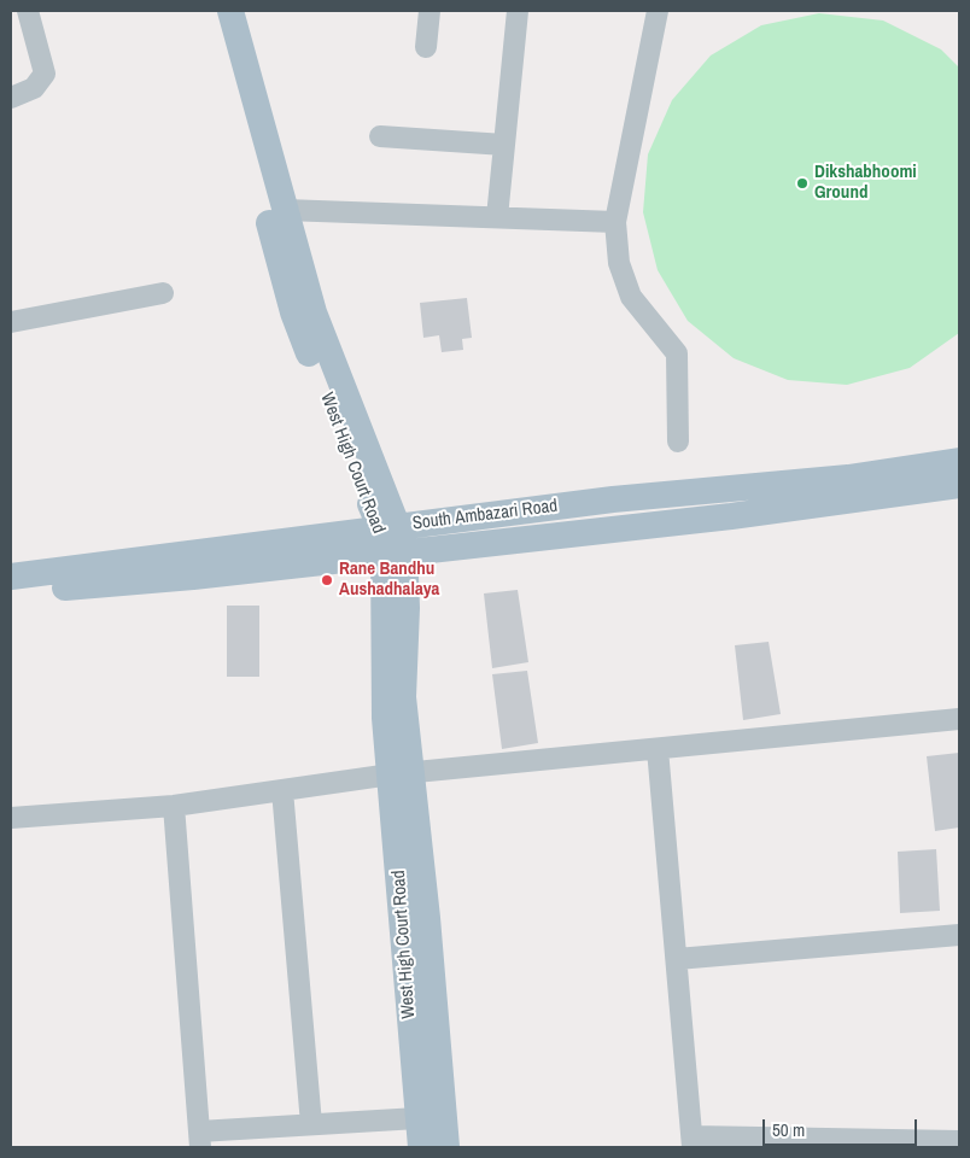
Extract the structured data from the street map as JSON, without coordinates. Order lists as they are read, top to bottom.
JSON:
{
  "streets": {
    "main road": ["West High Court Road", "South Ambazari Road"]
  },
  "crossings": [
    ["West High Court Road", "South Ambazari Road"]
  ],
  "places": ["Dikshabhoomi Ground", "Rane Bandhu Aushadhalaya"],
  "scale_bar": "50 m"
}
